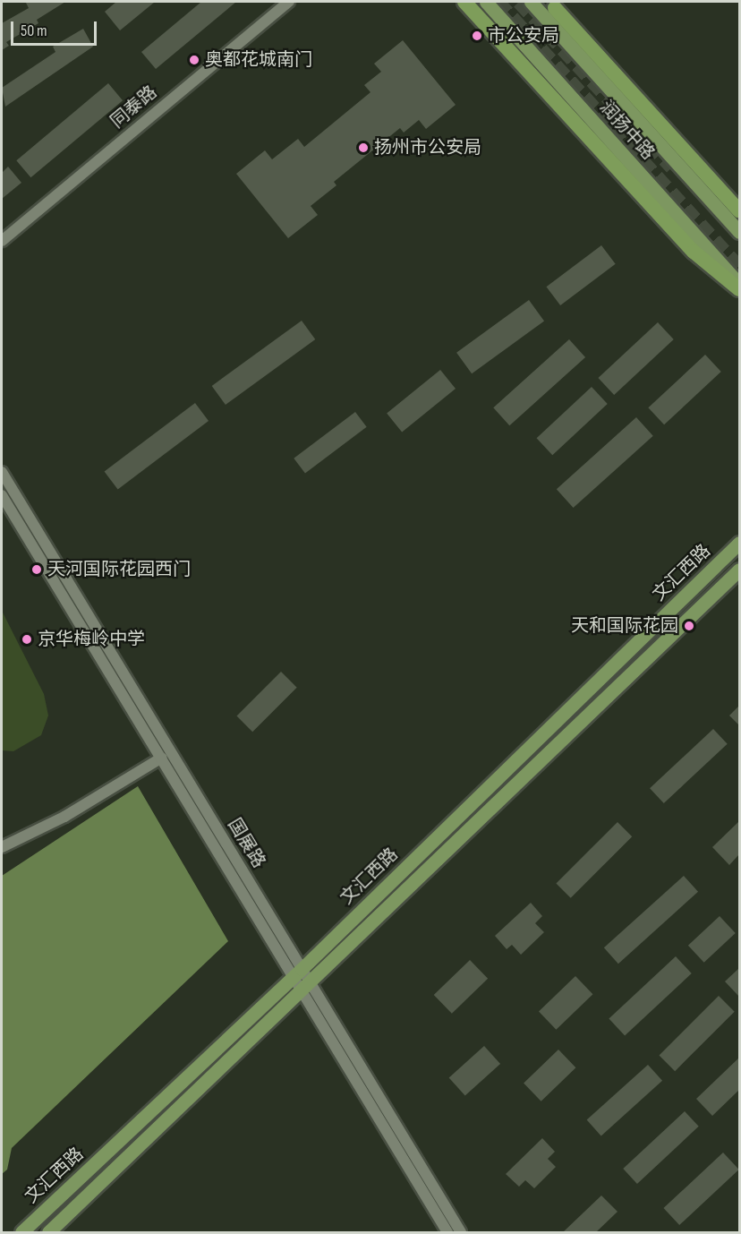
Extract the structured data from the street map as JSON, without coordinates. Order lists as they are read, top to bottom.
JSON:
{
  "streets": {
    "main road": ["润扬中路", "文汇西路"],
    "street": ["同泰路", "国展路"]
  },
  "crossings": [
    ["文汇西路", "国展路"]
  ],
  "places": [
    "市公安局",
    "奥都花城南门",
    "扬州市公安局",
    "天河国际花园西门",
    "天和国际花园",
    "京华梅岭中学"
  ],
  "scale_bar": "50 m"
}
